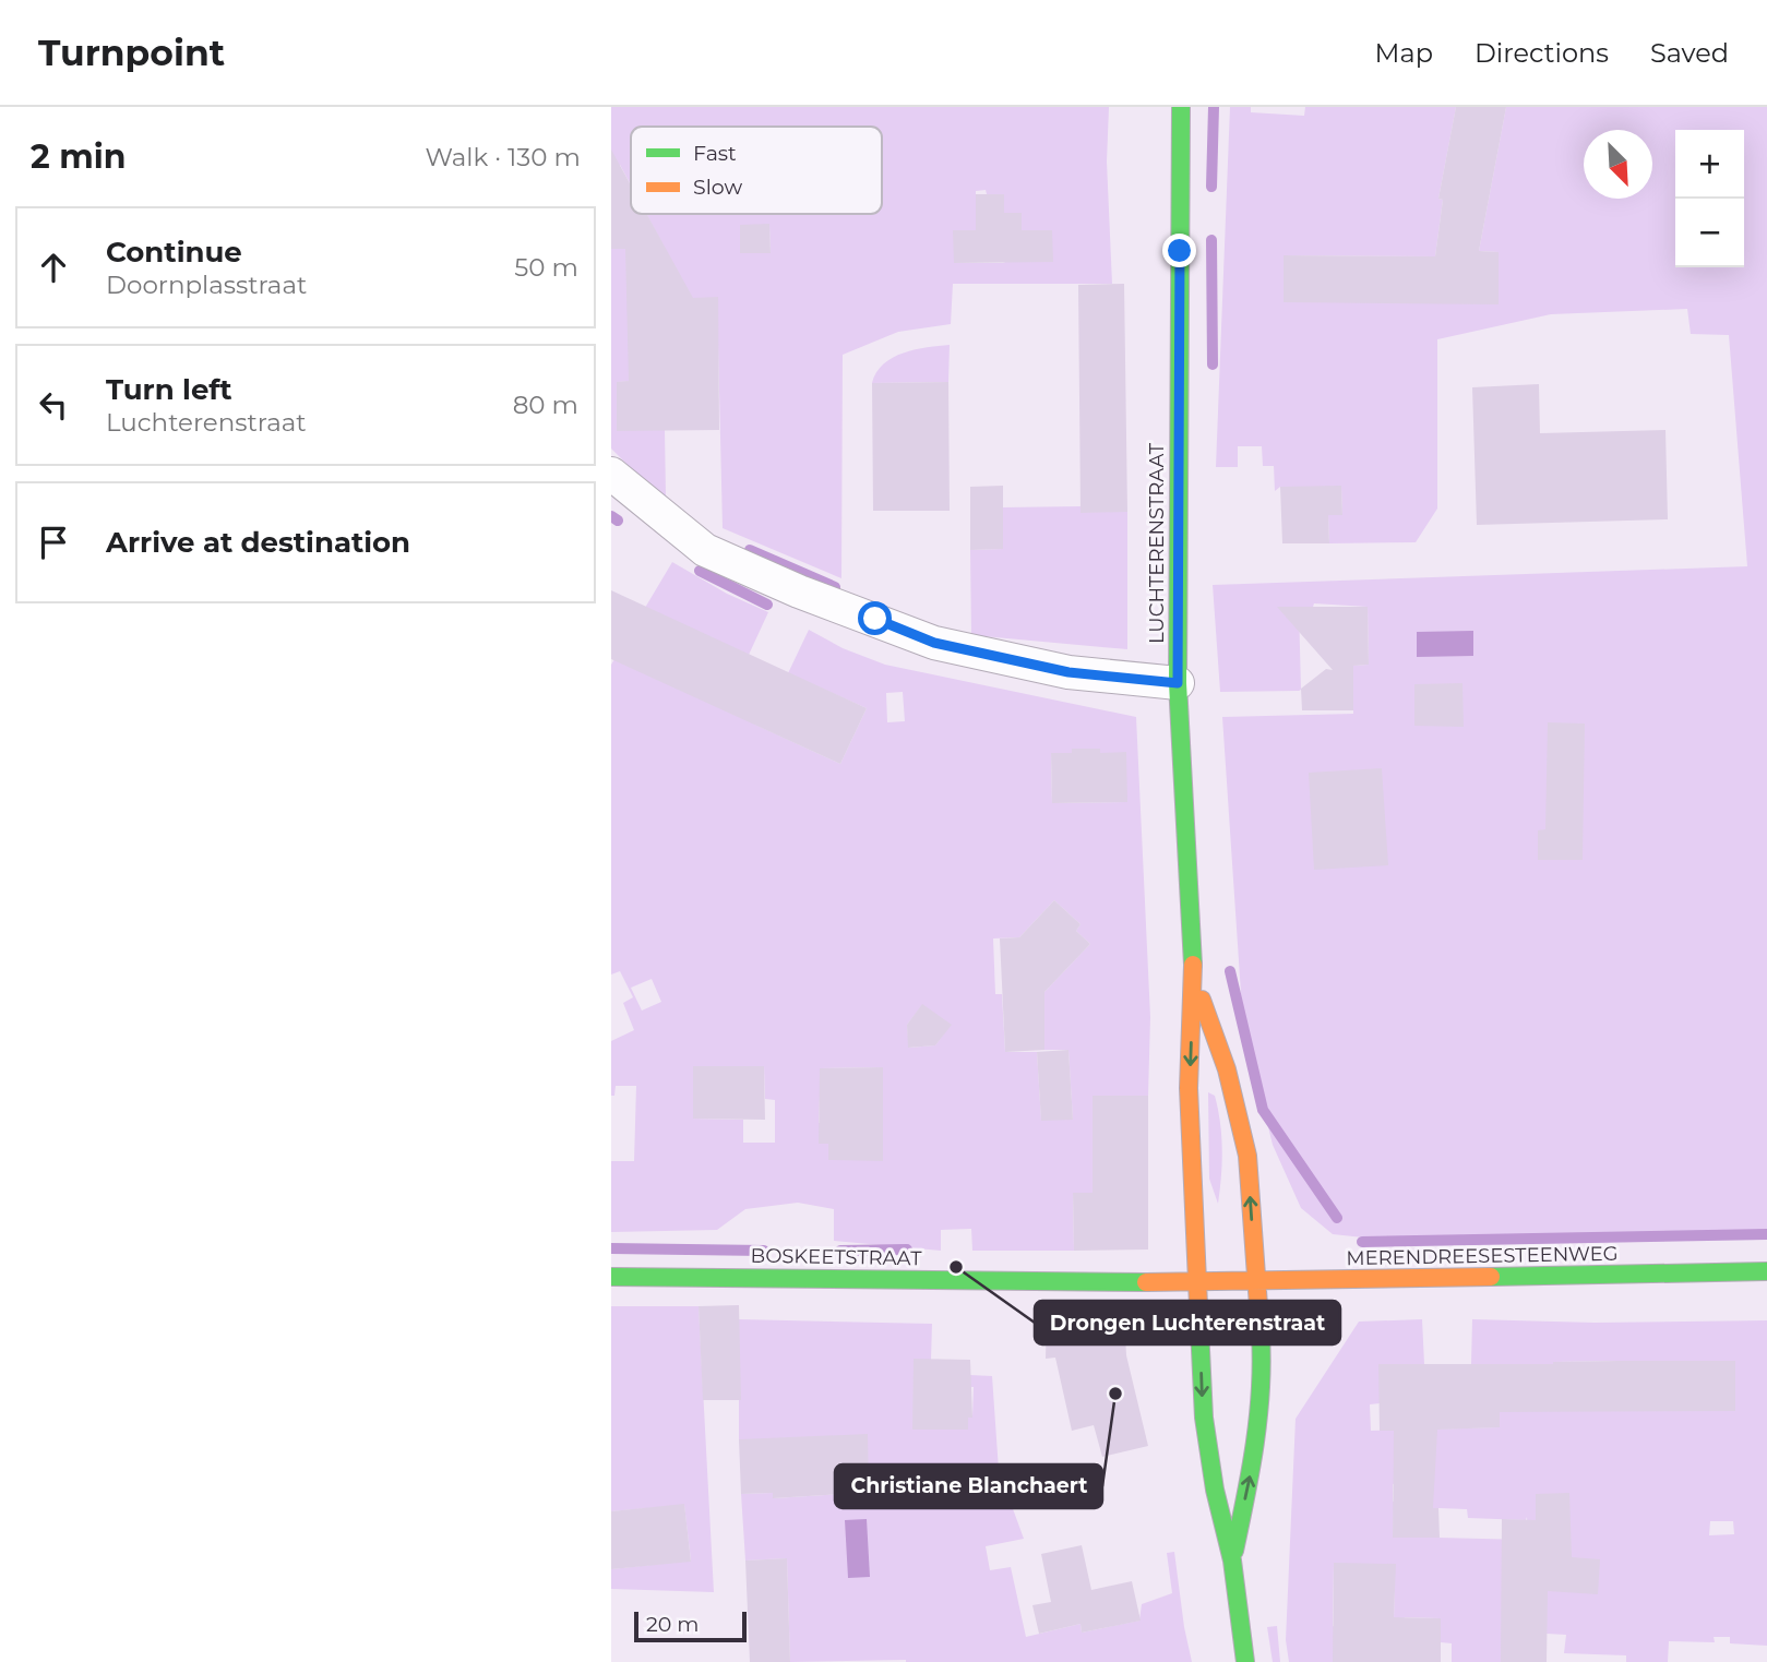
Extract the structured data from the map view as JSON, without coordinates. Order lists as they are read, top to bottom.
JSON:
{
  "streets": {
    "street": ["LUCHTERENSTRAAT", "MERENDREESESTEENWEG", "BOSKEETSTRAAT"]
  },
  "crossings": [
    ["LUCHTERENSTRAAT", "MERENDREESESTEENWEG"],
    ["LUCHTERENSTRAAT", "BOSKEETSTRAAT"],
    ["MERENDREESESTEENWEG", "BOSKEETSTRAAT"]
  ],
  "places": ["Drongen Luchterenstraat", "Christiane Blanchaert"],
  "legend": ["Fast", "Slow"],
  "scale_bar": "20 m",
  "north": "bottom right",
  "page": {
    "header": "Turnpoint",
    "nav": ["Map", "Directions", "Saved"],
    "heading": ["2 min", "Walk · 130 m"],
    "map_buttons": ["+", "−"],
    "list": [
      ["Continue", "Doornplasstraat", "50 m"],
      ["Turn left", "Luchterenstraat", "80 m"],
      "Arrive at destination"
    ],
    "scale": "20 m"
  }
}
